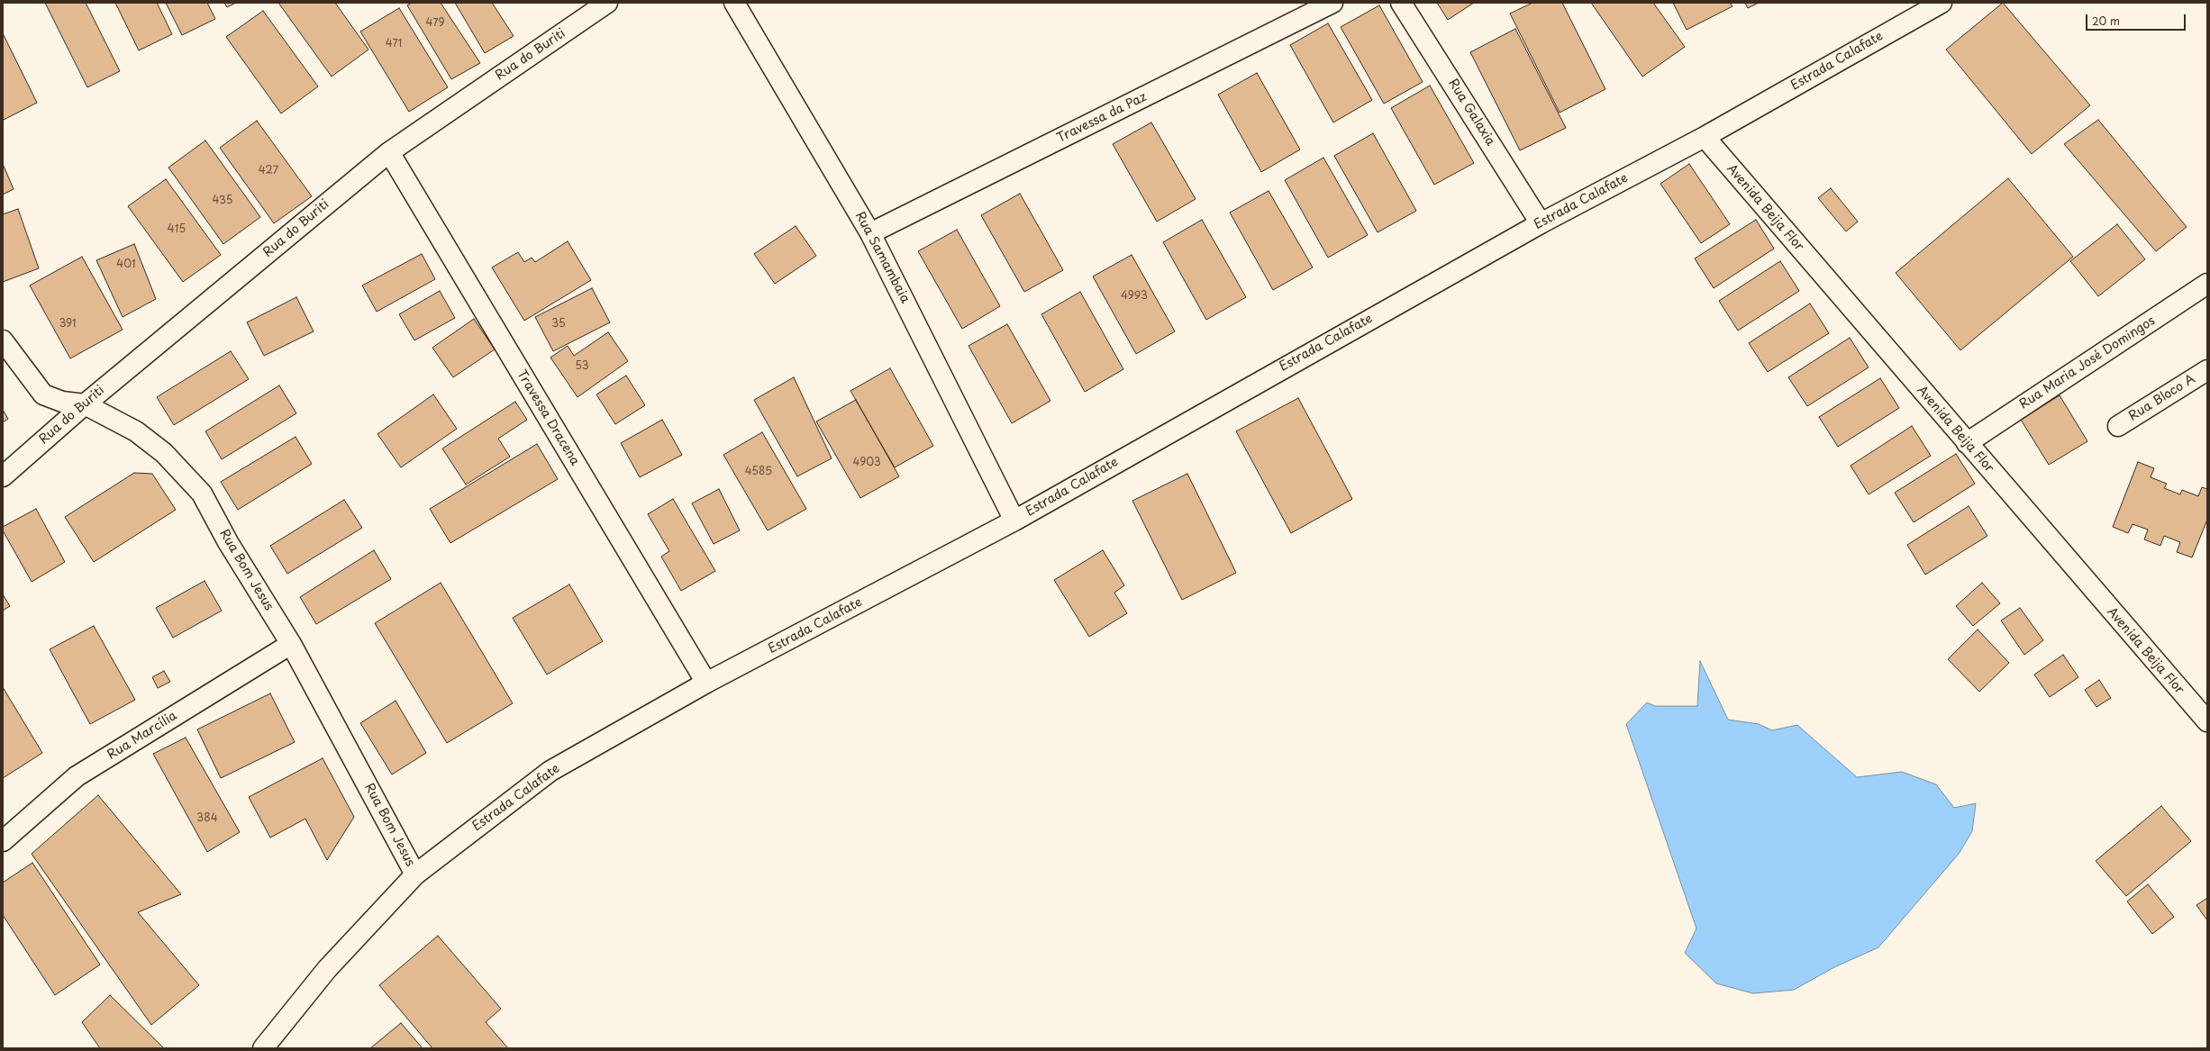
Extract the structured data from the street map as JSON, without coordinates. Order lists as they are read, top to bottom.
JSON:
{
  "streets": {
    "street": [
      "Rua do Buriti",
      "Estrada Calafate",
      "Rua Galaxia",
      "Travessa da Paz",
      "Avenida Beija Flor",
      "Rua Samambaia",
      "Rua Maria José Domingos",
      "Rua Bloco A",
      "Travessa Dracena",
      "Rua Bom Jesus",
      "Rua Marcília"
    ]
  },
  "crossings": [
    ["Rua do Buriti", "Travessa Dracena"],
    ["Rua do Buriti", "Rua Bom Jesus"],
    ["Estrada Calafate", "Rua Galaxia"],
    ["Estrada Calafate", "Avenida Beija Flor"],
    ["Estrada Calafate", "Rua Samambaia"],
    ["Estrada Calafate", "Travessa Dracena"],
    ["Estrada Calafate", "Rua Bom Jesus"],
    ["Travessa da Paz", "Rua Samambaia"],
    ["Avenida Beija Flor", "Rua Maria José Domingos"],
    ["Rua Bom Jesus", "Rua Marcília"]
  ],
  "house_numbers": [
    "479",
    "471",
    "427",
    "435",
    "415",
    "401",
    "4993",
    "391",
    "35",
    "53",
    "4903",
    "4585",
    "384"
  ],
  "scale_bar": "20 m"
}
